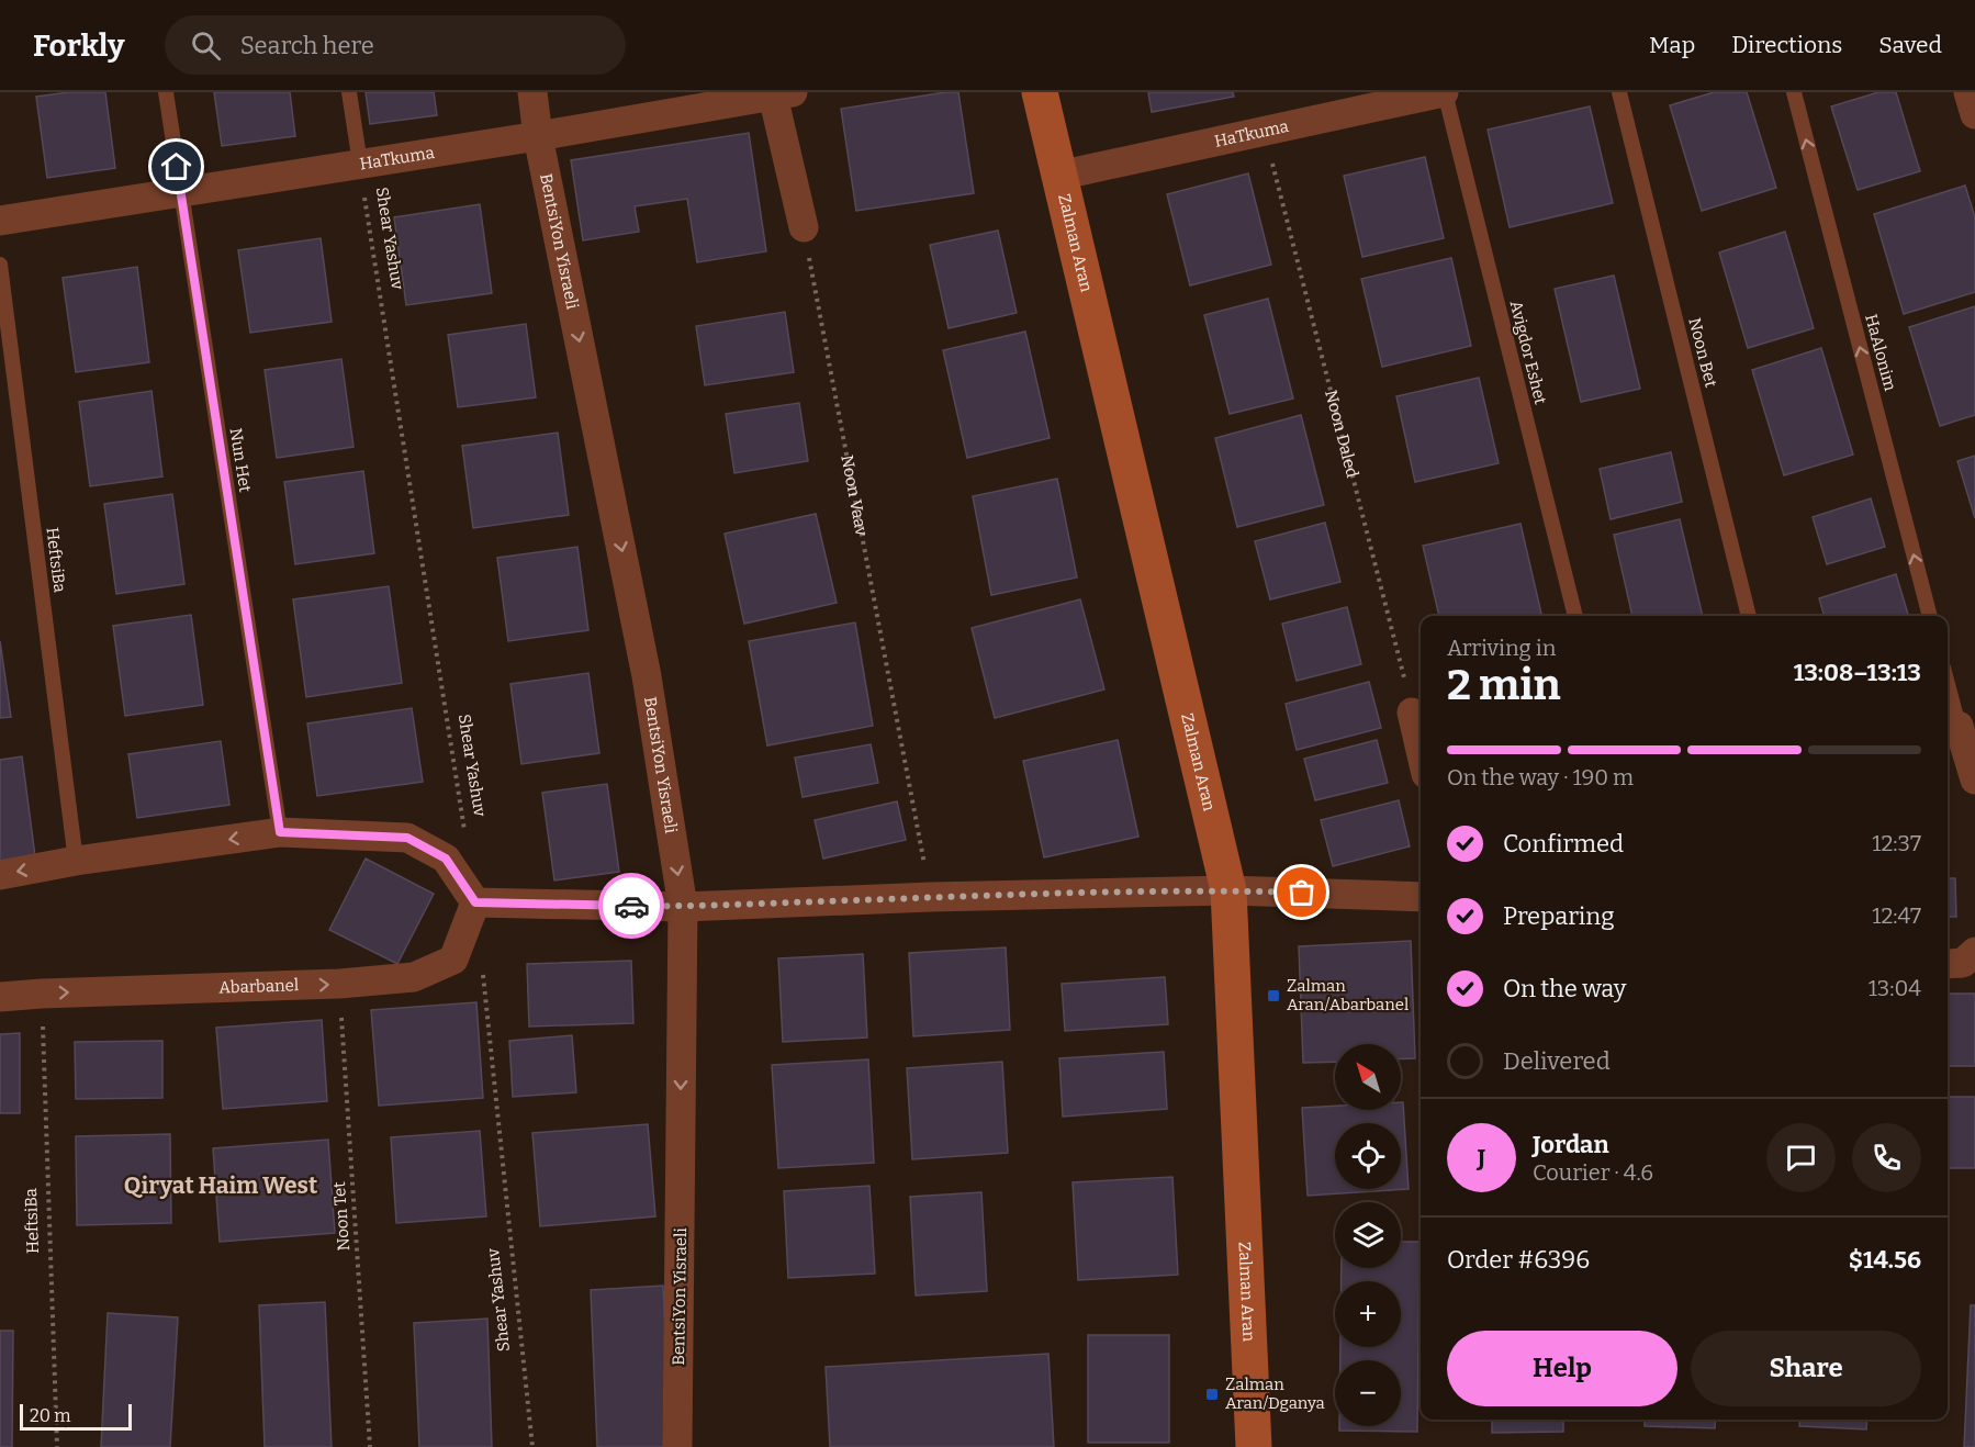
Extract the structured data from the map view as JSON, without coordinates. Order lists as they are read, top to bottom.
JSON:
{
  "streets": {
    "street": [
      "HaTkuma",
      "BentsiYon Yisraeli",
      "Zalman Aran",
      "Abarbanel"
    ],
    "lane": [
      "Avigdor Eshet",
      "Noon Bet",
      "HaAlonim",
      "Nun Het",
      "HeftsiBa"
    ],
    "path": [
      "Shear Yashuv",
      "Noon Daled",
      "Noon Vaav",
      "Noon Tet"
    ]
  },
  "crossings": [
    ["HaTkuma", "Shear Yashuv"],
    ["HaTkuma", "BentsiYon Yisraeli"],
    ["HaTkuma", "Zalman Aran"],
    ["HaTkuma", "Avigdor Eshet"],
    ["HaTkuma", "Noon Daled"],
    ["HaTkuma", "Nun Het"],
    ["HeftsiBa", "Abarbanel"],
    ["Abarbanel", "Noon Tet"]
  ],
  "one_way": ["BentsiYon Yisraeli", "HaAlonim"],
  "districts": ["Qiryat Haim West"],
  "places": {
    "transit": ["Zalman Aran/Abarbanel", "Zalman Aran/Dganya"]
  },
  "scale_bar": "20 m",
  "north": "top left",
  "page": {
    "header": "Forkly",
    "search": "Search here",
    "nav": ["Map", "Directions", "Saved"],
    "heading": ["2 min", "Arriving in", "13:08–13:13"],
    "panel": [
      "Jordan",
      "Courier · 4.6",
      "Order #6396",
      "$14.56"
    ],
    "bar": "On the way · 190 m",
    "list": [
      ["Confirmed", "12:37"],
      ["Preparing", "12:47"],
      ["On the way", "13:04"],
      "Delivered"
    ],
    "map_buttons": ["+", "−"],
    "round": "J",
    "buttons": ["Help", "Share"],
    "scale": "20 m"
  }
}
